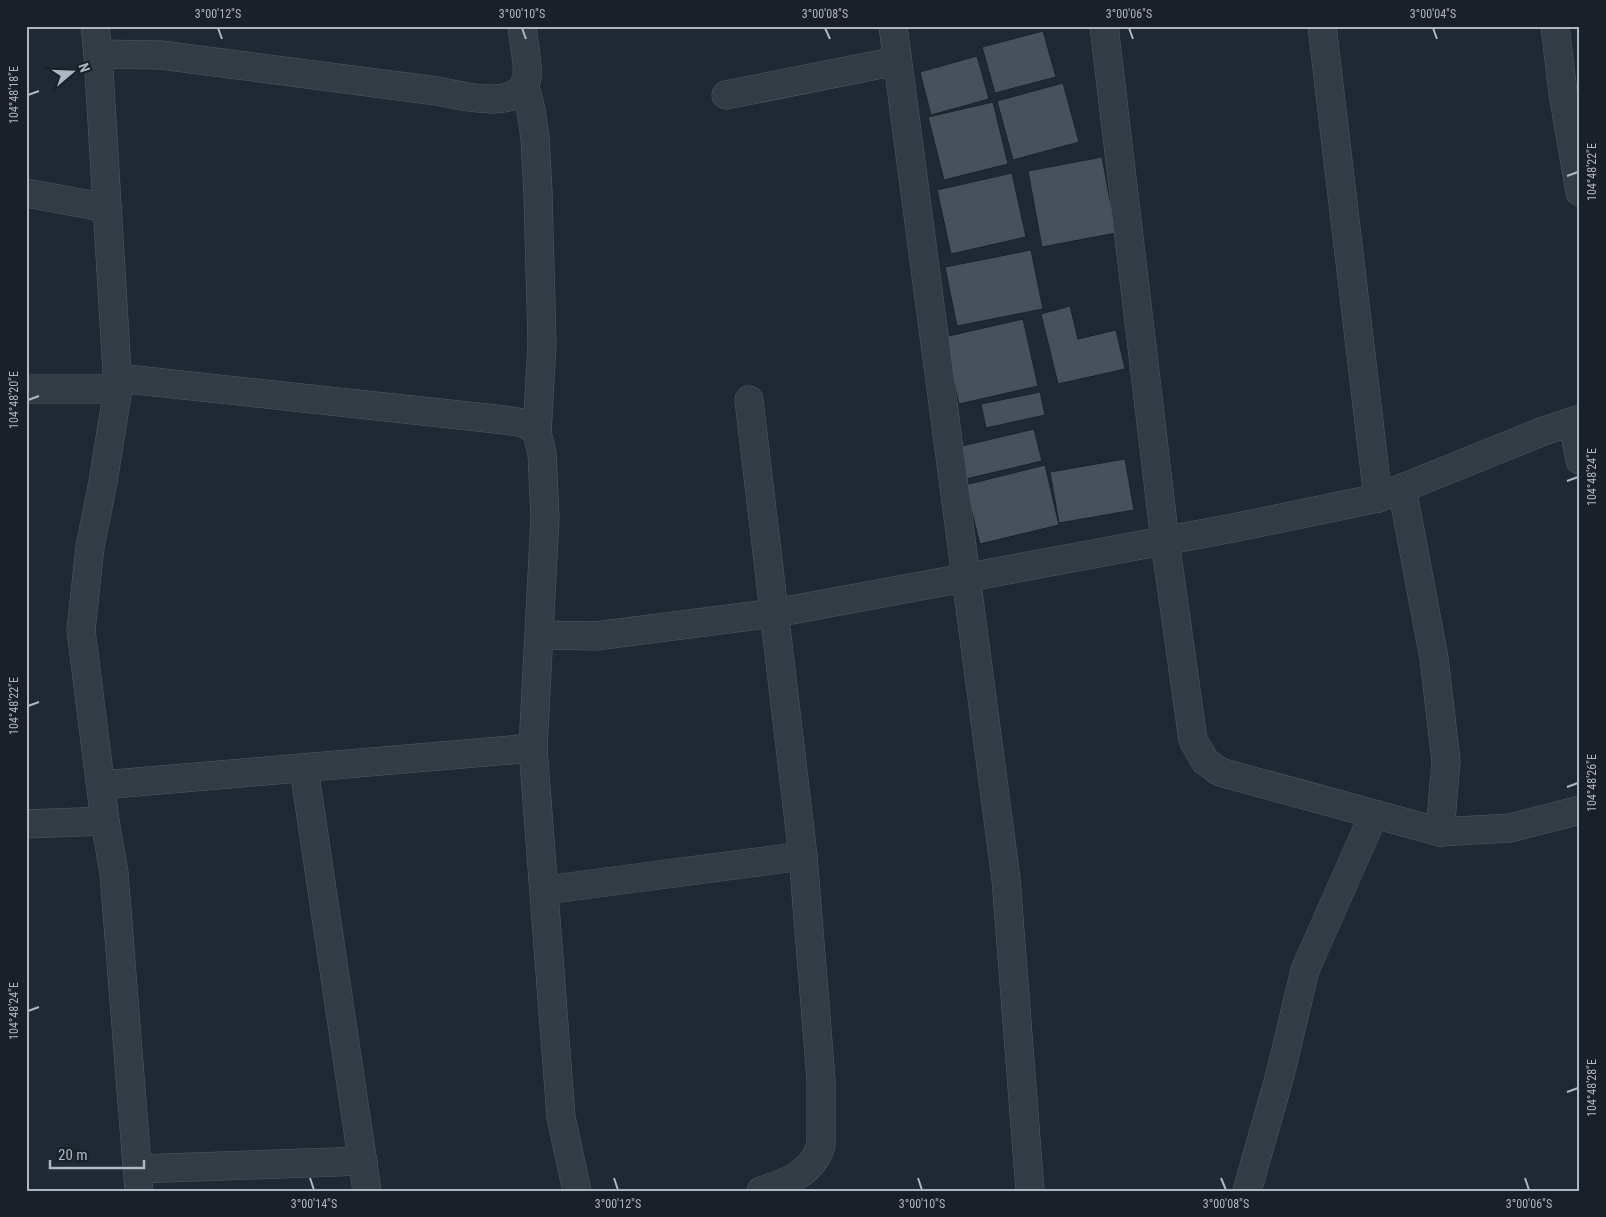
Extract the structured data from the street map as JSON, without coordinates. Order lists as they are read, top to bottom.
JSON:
{
  "scale_bar": "20 m",
  "north": "right",
  "coordinates": [
    "3°00'12\"S",
    "3°00'10\"S",
    "3°00'08\"S",
    "3°00'06\"S",
    "3°00'04\"S",
    "104°48'18\"E",
    "104°48'22\"E",
    "104°48'20\"E",
    "104°48'24\"E",
    "104°48'26\"E",
    "104°48'28\"E",
    "3°00'14\"S"
  ]
}
